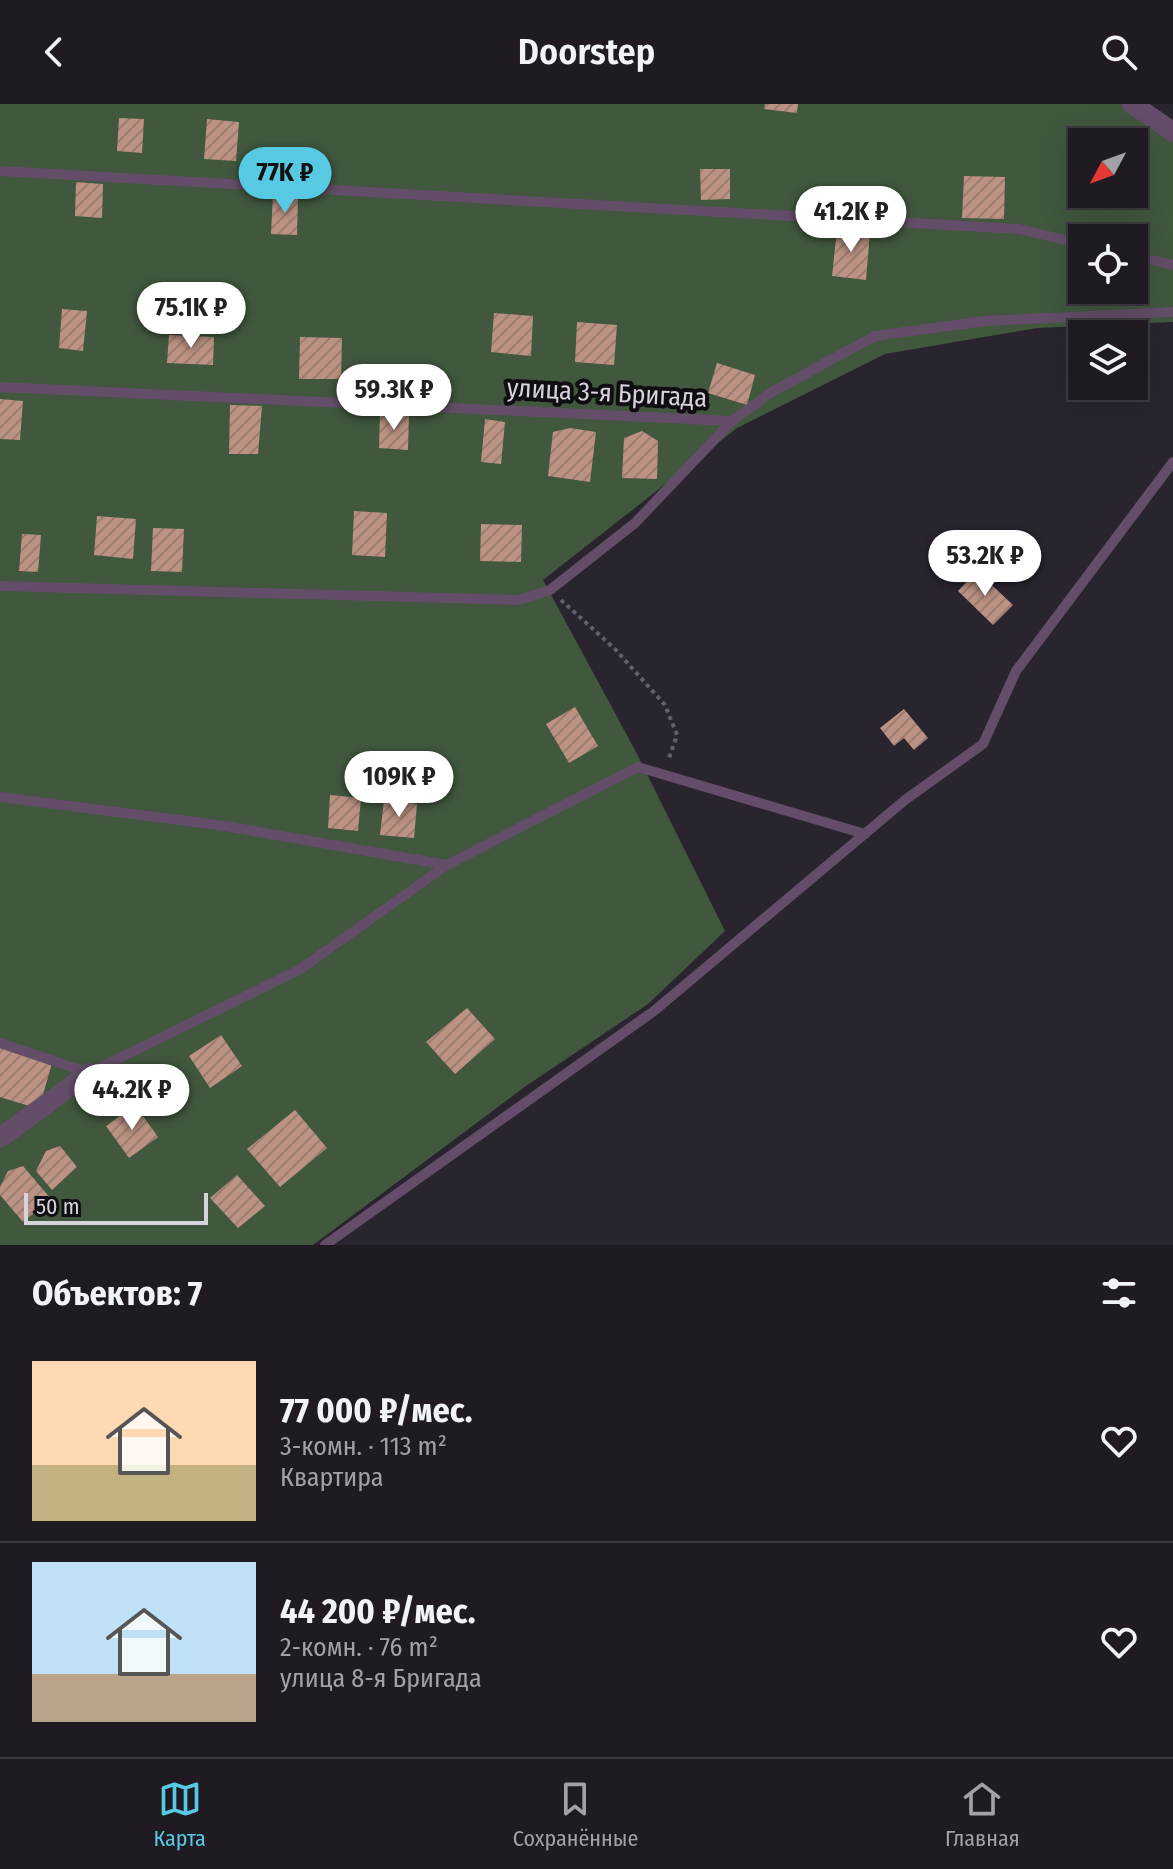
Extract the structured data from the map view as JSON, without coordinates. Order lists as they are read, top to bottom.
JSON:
{
  "streets": {
    "lane": ["улица 3-я Бригада"]
  },
  "scale_bar": "50 m",
  "north": "bottom left",
  "page": {
    "header": "Doorstep",
    "price": [
      "77K ₽",
      "41.2K ₽",
      "75.1K ₽",
      "59.3K ₽",
      "53.2K ₽",
      "109K ₽",
      "44.2K ₽"
    ],
    "scale": "50 m",
    "heading": "Объектов: 7",
    "list": [
      {
        "name": "77 000 ₽/мес.",
        "note": "3-комн. · 113 m² · Квартира"
      },
      {
        "name": "44 200 ₽/мес.",
        "note": "2-комн. · 76 m² · улица 8-я Бригада"
      }
    ],
    "tabs": ["Карта", "Сохранённые", "Главная"]
  }
}
